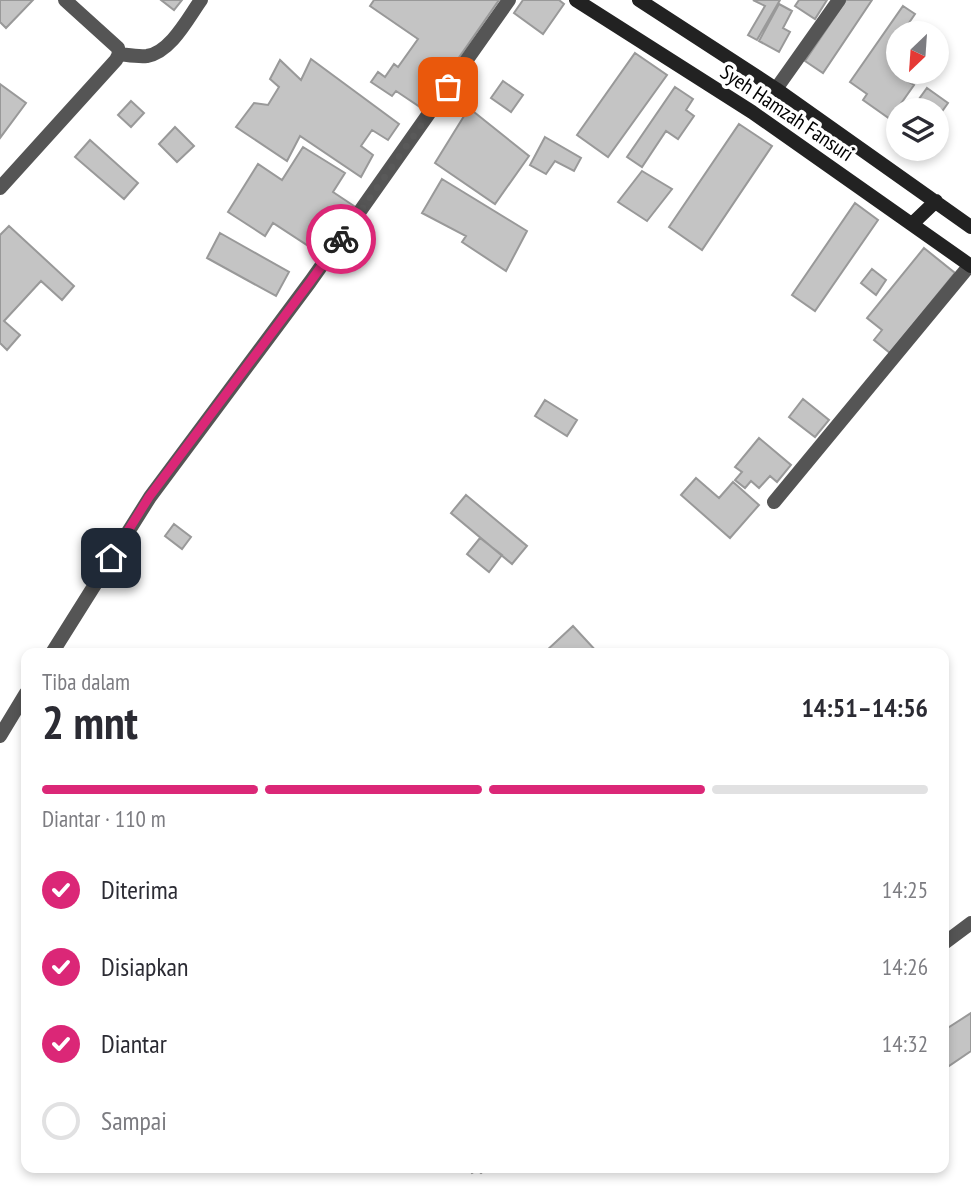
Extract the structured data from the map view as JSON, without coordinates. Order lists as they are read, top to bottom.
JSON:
{
  "streets": {
    "main road": ["Syeh Hamzah Fansuri"]
  },
  "north": "bottom left",
  "page": {
    "heading": ["2 mnt", "Tiba dalam", "14:51–14:56"],
    "bar": "Diantar · 110 m",
    "list": [
      ["Diterima", "14:25"],
      ["Disiapkan", "14:26"],
      ["Diantar", "14:32"],
      "Sampai"
    ]
  }
}
